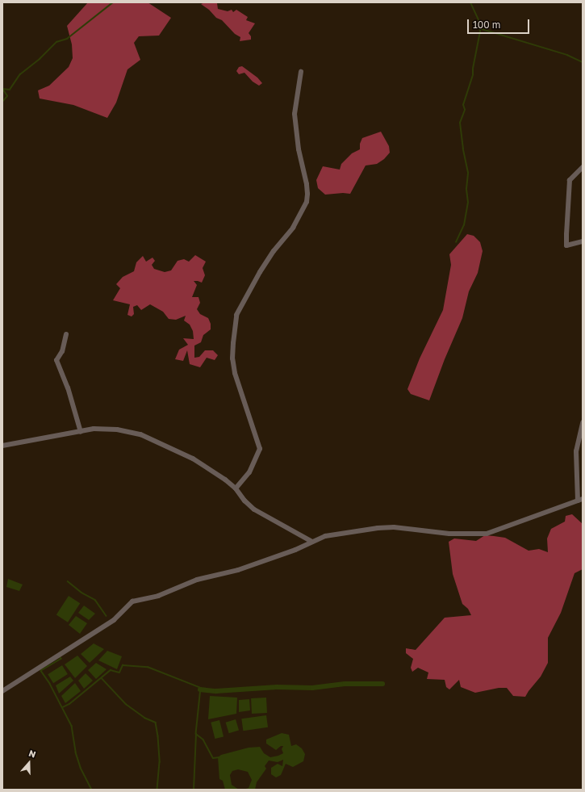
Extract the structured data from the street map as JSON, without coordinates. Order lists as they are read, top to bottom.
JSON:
{
  "scale_bar": "100 m",
  "north": "top"
}
